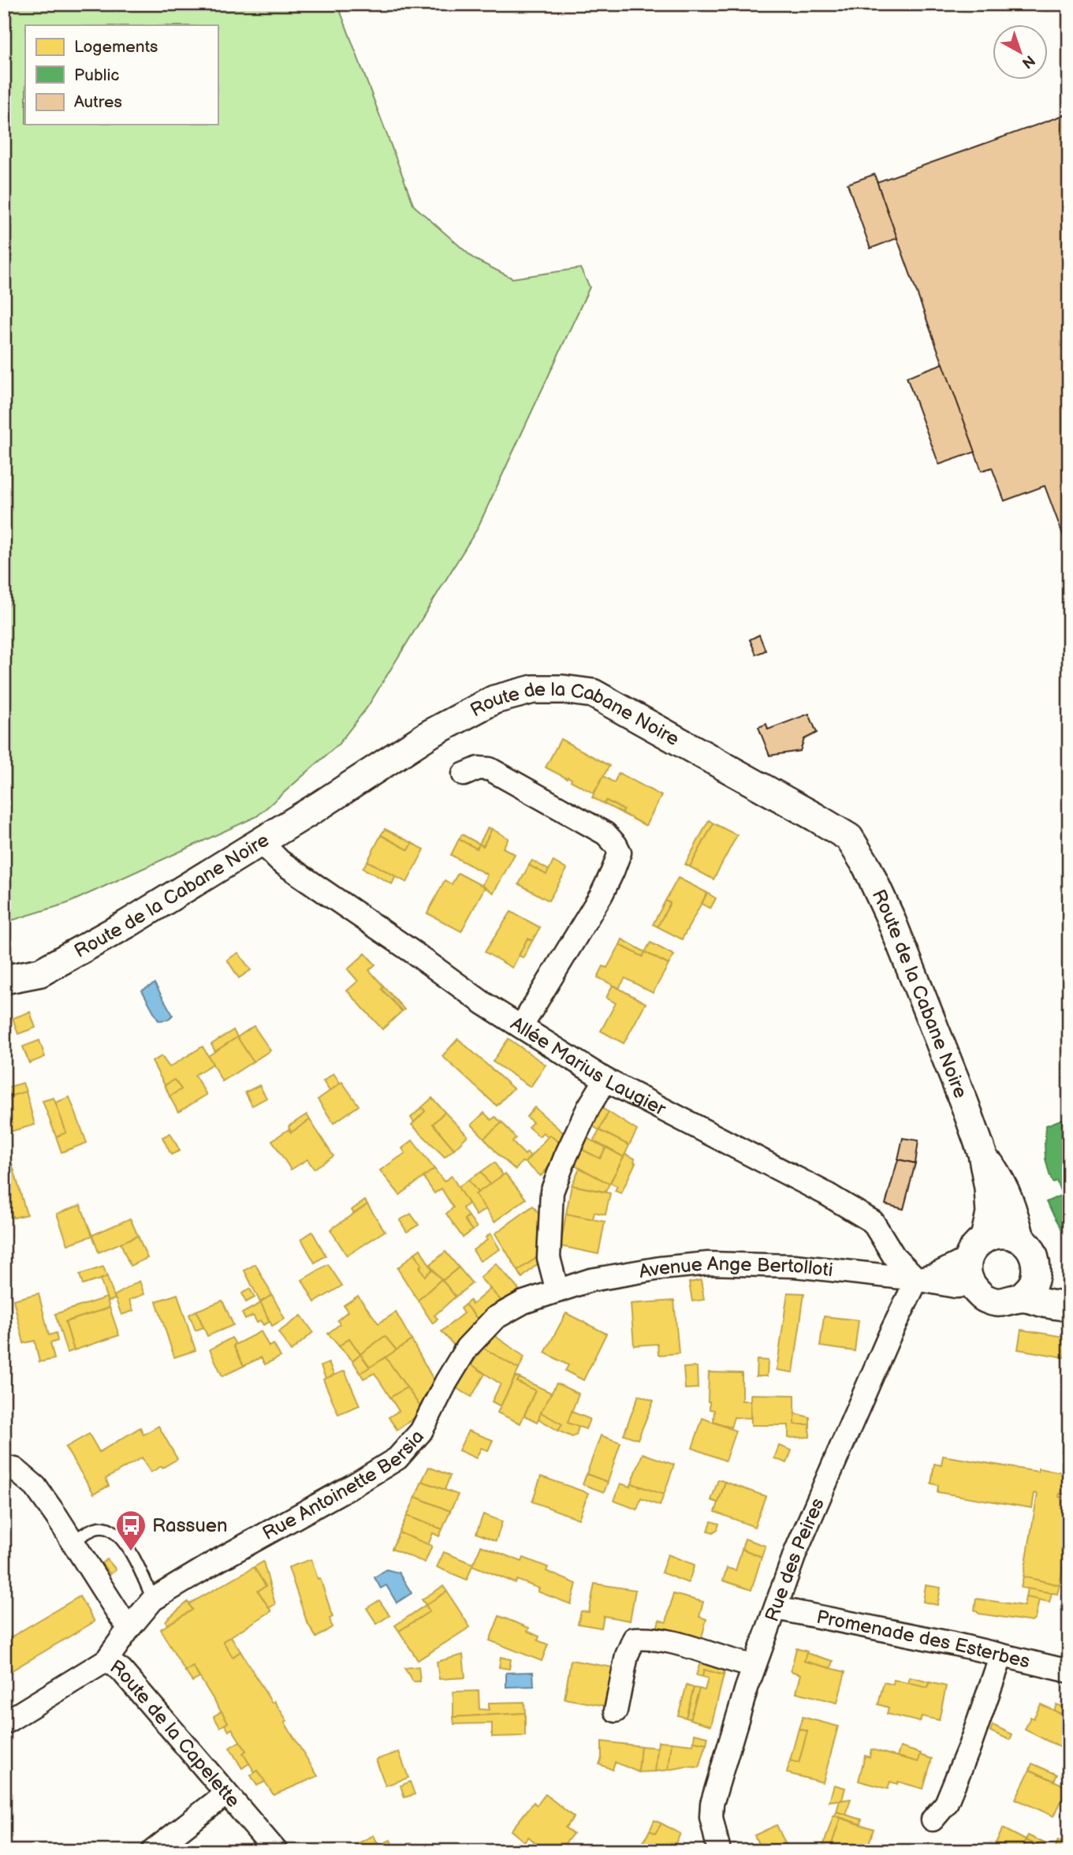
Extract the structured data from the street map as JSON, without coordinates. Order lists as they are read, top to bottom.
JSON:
{
  "streets": {
    "street": [
      "Route de la Cabane Noire",
      "Allée Marius Laugier",
      "Avenue Ange Bertolloti",
      "Rue Antoinette Bersia",
      "Rue des Peires",
      "Promenade des Esterbes",
      "Route de la Capelette"
    ]
  },
  "crossings": [
    ["Route de la Cabane Noire", "Allée Marius Laugier"],
    ["Route de la Cabane Noire", "Avenue Ange Bertolloti"],
    ["Allée Marius Laugier", "Avenue Ange Bertolloti"],
    ["Allée Marius Laugier", "Rue des Peires"],
    ["Avenue Ange Bertolloti", "Rue Antoinette Bersia"],
    ["Avenue Ange Bertolloti", "Rue des Peires"],
    ["Rue Antoinette Bersia", "Route de la Capelette"],
    ["Rue des Peires", "Promenade des Esterbes"]
  ],
  "places": {
    "bus stop": ["Rassuen"]
  },
  "legend": ["Logements", "Public", "Autres"],
  "north": "bottom right"
}
